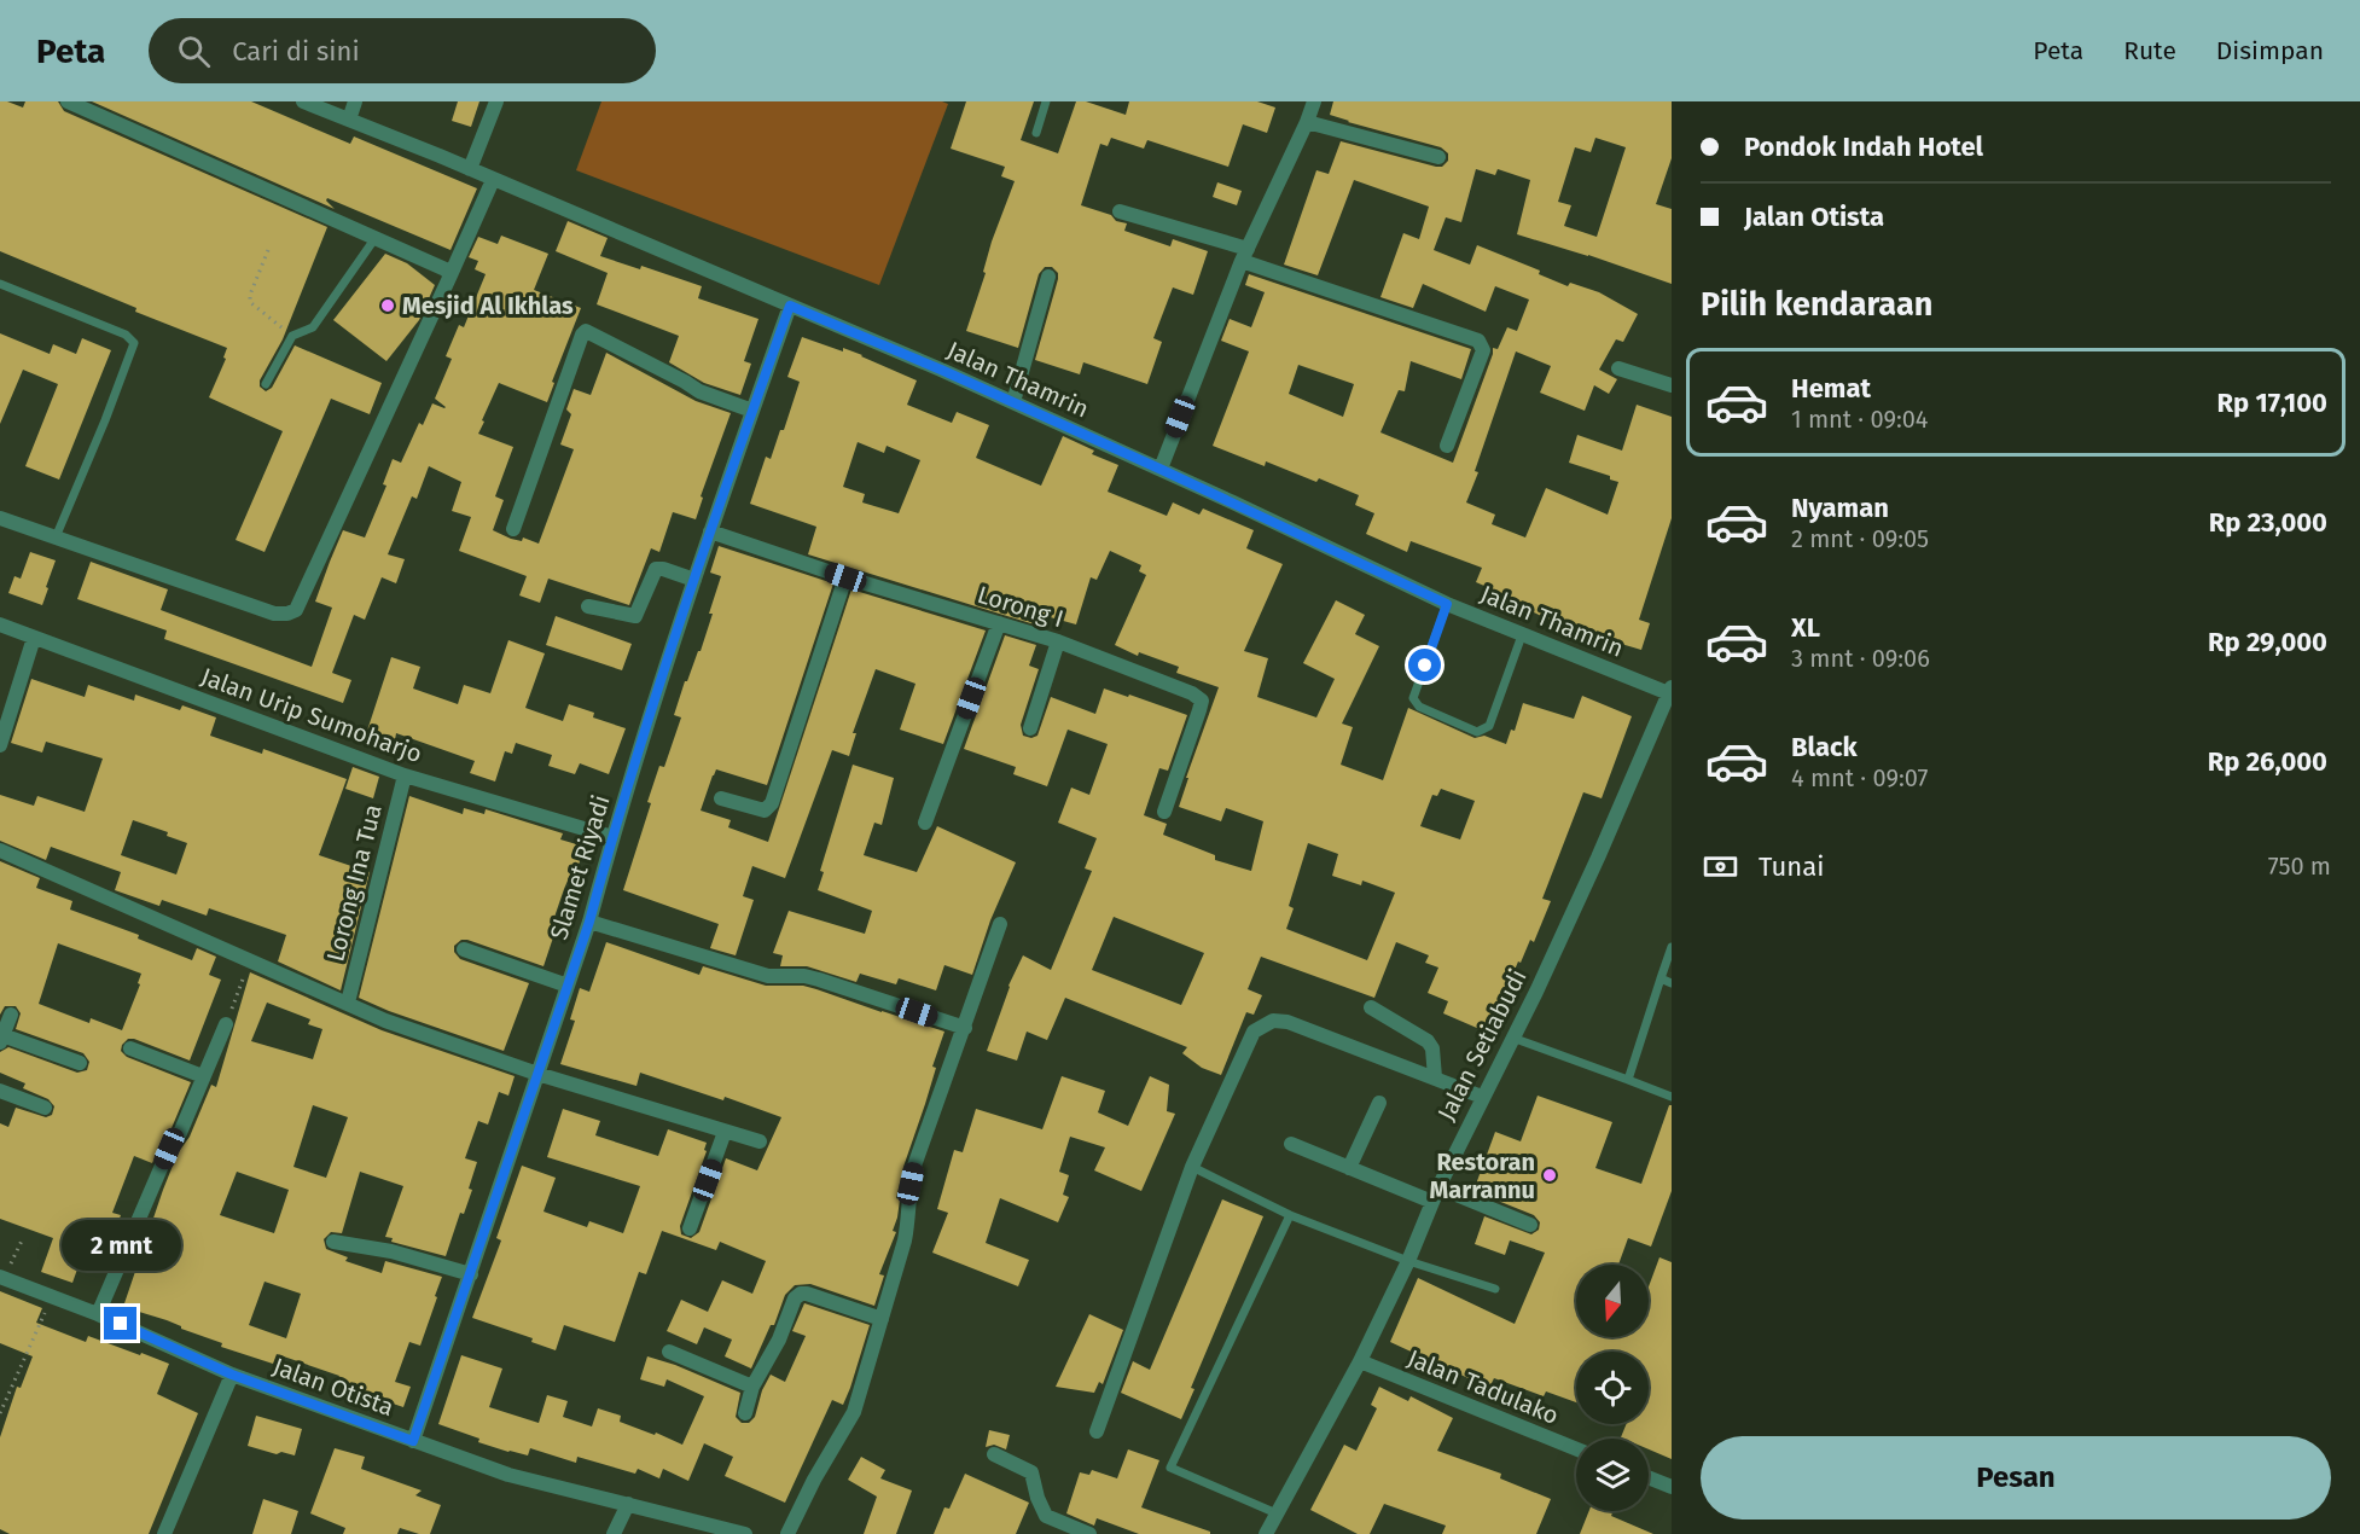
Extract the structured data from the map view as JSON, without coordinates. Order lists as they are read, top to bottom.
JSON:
{
  "streets": {
    "street": [
      "Jalan Thamrin",
      "Lorong I",
      "Jalan Urip Sumoharjo",
      "Slamet Riyadi",
      "Lorong Ina Tua",
      "Jalan Setiabudi",
      "Jalan Otista",
      "Jalan Tadulako"
    ]
  },
  "crossings": [
    ["Jalan Thamrin", "Slamet Riyadi"],
    ["Jalan Thamrin", "Jalan Setiabudi"],
    ["Lorong I", "Slamet Riyadi"],
    ["Jalan Urip Sumoharjo", "Slamet Riyadi"],
    ["Jalan Urip Sumoharjo", "Lorong Ina Tua"],
    ["Slamet Riyadi", "Jalan Otista"],
    ["Jalan Setiabudi", "Jalan Tadulako"]
  ],
  "places": ["Mesjid Al Ikhlas", "Restoran Marrannu"],
  "north": "bottom",
  "page": {
    "header": "Peta",
    "search": "Cari di sini",
    "nav": ["Peta", "Rute", "Disimpan"],
    "banner": ["Pondok Indah Hotel", "Jalan Otista"],
    "heading": "Pilih kendaraan",
    "list": [
      {
        "name": "Hemat",
        "note": "1 mnt · 09:04",
        "value": "Rp 17,100"
      },
      {
        "name": "Nyaman",
        "note": "2 mnt · 09:05",
        "value": "Rp 23,000"
      },
      {
        "name": "XL",
        "note": "3 mnt · 09:06",
        "value": "Rp 29,000"
      },
      {
        "name": "Black",
        "note": "4 mnt · 09:07",
        "value": "Rp 26,000"
      }
    ],
    "pay": ["Tunai", "750 m"],
    "bubble": "2 mnt",
    "buttons": "Pesan"
  }
}
